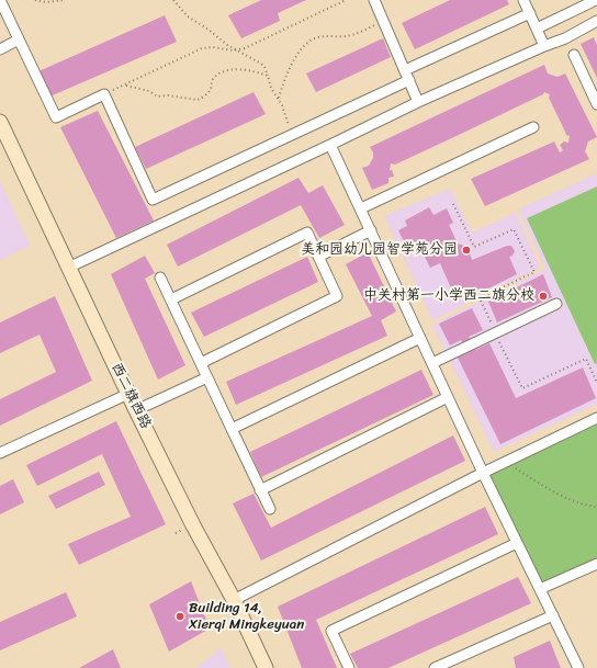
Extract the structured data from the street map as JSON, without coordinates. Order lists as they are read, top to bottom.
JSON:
{
  "streets": {
    "street": ["西二旗西路"]
  },
  "places": ["美和园幼儿园智学苑分园", "中关村第一小学西二旗分校", "Building 14, Xierqi Mingkeyuan"]
}
